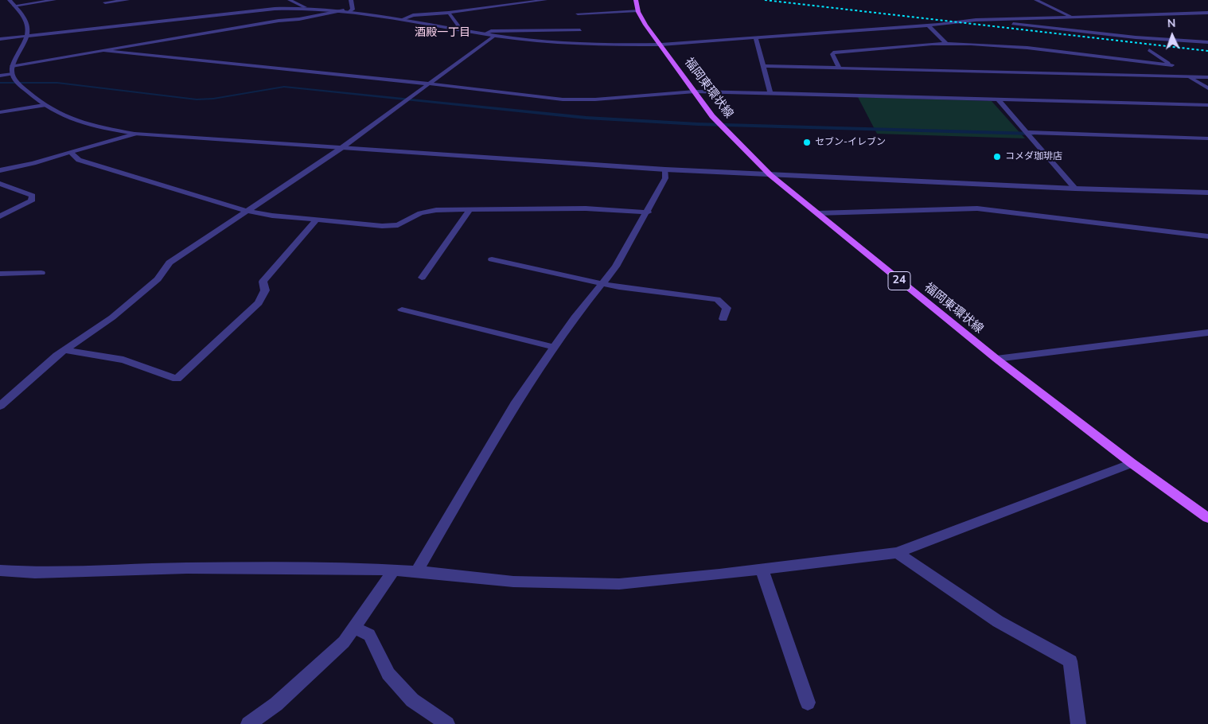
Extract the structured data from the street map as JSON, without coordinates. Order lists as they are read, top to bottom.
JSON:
{
  "streets": {
    "main road": ["福岡東環状線", "24"]
  },
  "districts": ["酒殿一丁目"],
  "places": ["セブン-イレブン", "コメダ珈琲店"],
  "north": "top"
}
